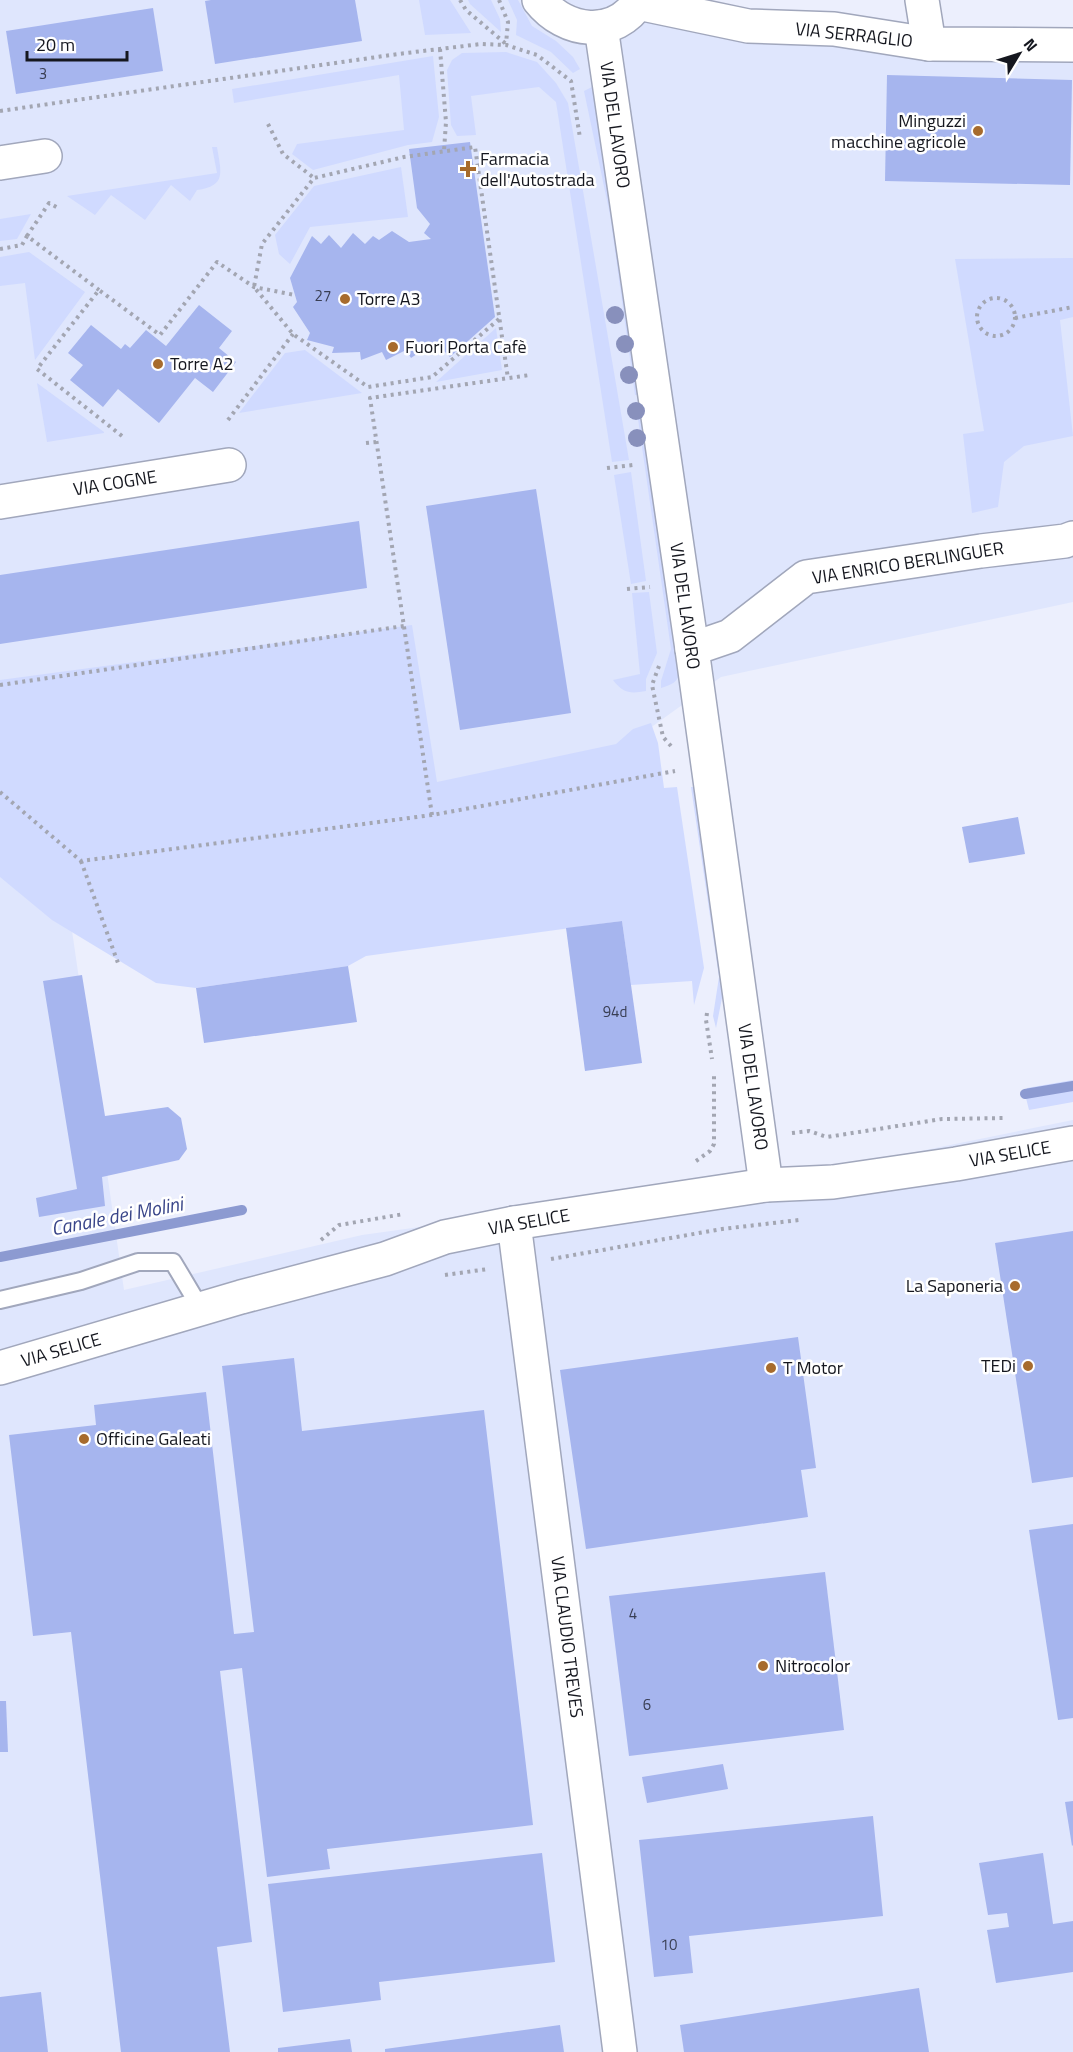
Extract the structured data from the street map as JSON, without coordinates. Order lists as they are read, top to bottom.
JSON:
{
  "streets": {
    "main road": [
      "VIA SERRAGLIO",
      "VIA DEL LAVORO",
      "VIA COGNE",
      "VIA ENRICO BERLINGUER",
      "VIA SELICE",
      "VIA CLAUDIO TREVES"
    ]
  },
  "crossings": [
    ["VIA DEL LAVORO", "VIA ENRICO BERLINGUER"],
    ["VIA DEL LAVORO", "VIA SELICE"],
    ["VIA SELICE", "VIA CLAUDIO TREVES"]
  ],
  "water": ["Canale dei Molini"],
  "places": {
    "other": [
      "Minguzzi macchine agricole",
      "Torre A3",
      "Fuori Porta Cafè",
      "Torre A2",
      "La Saponeria",
      "TEDi",
      "T Motor",
      "Officine Galeati",
      "Nitrocolor"
    ],
    "health": ["Farmacia dell'Autostrada"]
  },
  "house_numbers": [
    "3",
    "27",
    "94d",
    "4",
    "6",
    "10"
  ],
  "scale_bar": "20 m",
  "north": "top right"
}
